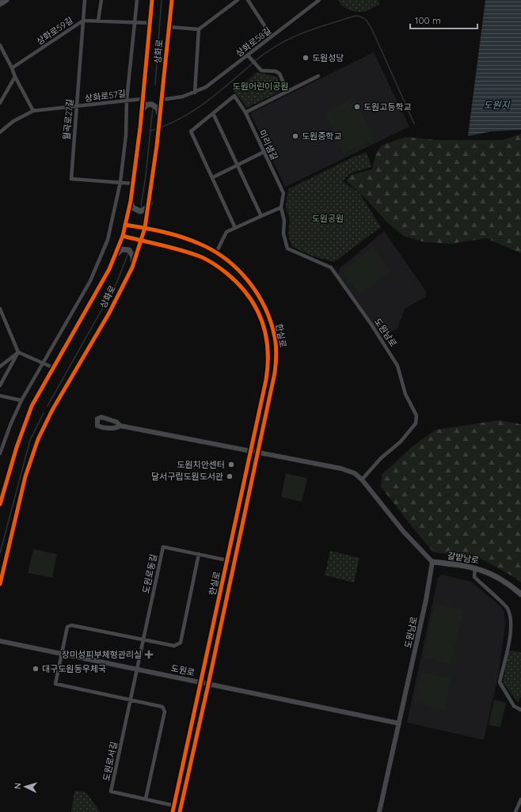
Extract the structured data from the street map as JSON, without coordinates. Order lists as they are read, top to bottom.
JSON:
{
  "streets": {
    "main road": ["상화로", "한실로", "갈밭남로"],
    "street": [
      "상화로59길",
      "상화로58길",
      "상화로57길",
      "월곡로27길",
      "미리샘길",
      "도원남로",
      "도원로동길",
      "도원로",
      "도원로서길"
    ]
  },
  "crossings": [
    ["상화로59길", "상화로"],
    ["상화로59길", "월곡로27길"],
    ["상화로58길", "상화로"],
    ["상화로", "상화로57길"],
    ["상화로", "월곡로27길"],
    ["상화로", "한실로"],
    ["상화로57길", "월곡로27길"],
    ["미리샘길", "도원남로"],
    ["도원남로", "갈밭남로"],
    ["도원남로", "도원로"],
    ["한실로", "도원로동길"],
    ["한실로", "도원로"],
    ["한실로", "도원로서길"],
    ["도원로동길", "도원로"],
    ["도원로동길", "도원로서길"],
    ["도원로", "도원로서길"]
  ],
  "water": ["도원지"],
  "parks": ["도원어린이공원", "도원공원"],
  "places": {
    "other": [
      "도원성당",
      "도원고등학교",
      "도원중학교",
      "도원치안센터",
      "달서구립도원도서관",
      "대구도원동우체국"
    ],
    "health": ["장미성피부체형관리실"]
  },
  "scale_bar": "100 m",
  "north": "left"
}
